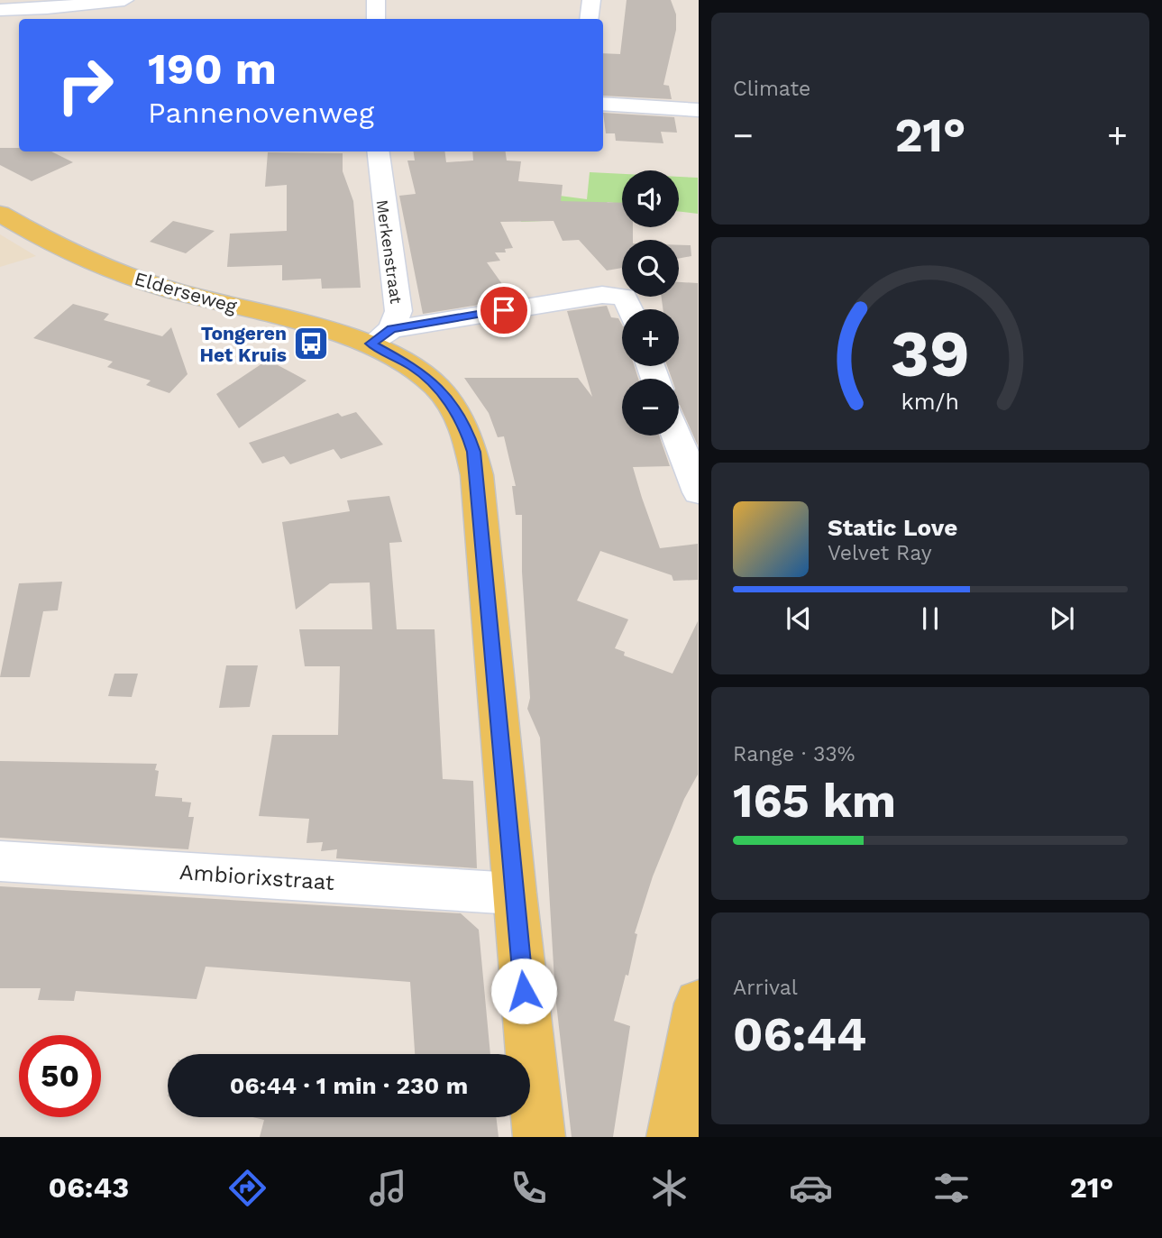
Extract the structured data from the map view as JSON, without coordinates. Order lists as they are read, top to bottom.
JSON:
{
  "streets": {
    "main road": ["Elderseweg"],
    "street": ["Merkenstraat", "Ambiorixstraat"]
  },
  "crossings": [
    ["Merkenstraat", "Elderseweg"],
    ["Elderseweg", "Ambiorixstraat"]
  ],
  "places": {
    "bus stop": ["Tongeren Het Kruis"]
  },
  "page": {
    "tile": [
      "Climate",
      ["Range · 33%", "165 km"],
      ["Arrival", "06:44"]
    ],
    "turn": ["190 m", "Pannenovenweg"],
    "heat": ["−", "21°", "+"],
    "map_buttons": ["+", "−"],
    "song": ["Static Love", "Velvet Ray"],
    "limit": "50",
    "trip": "06:44 · 1 min · 230 m",
    "tabs": ["06:43", "21°"],
    "gauge": ["39", "km/h"]
  }
}
